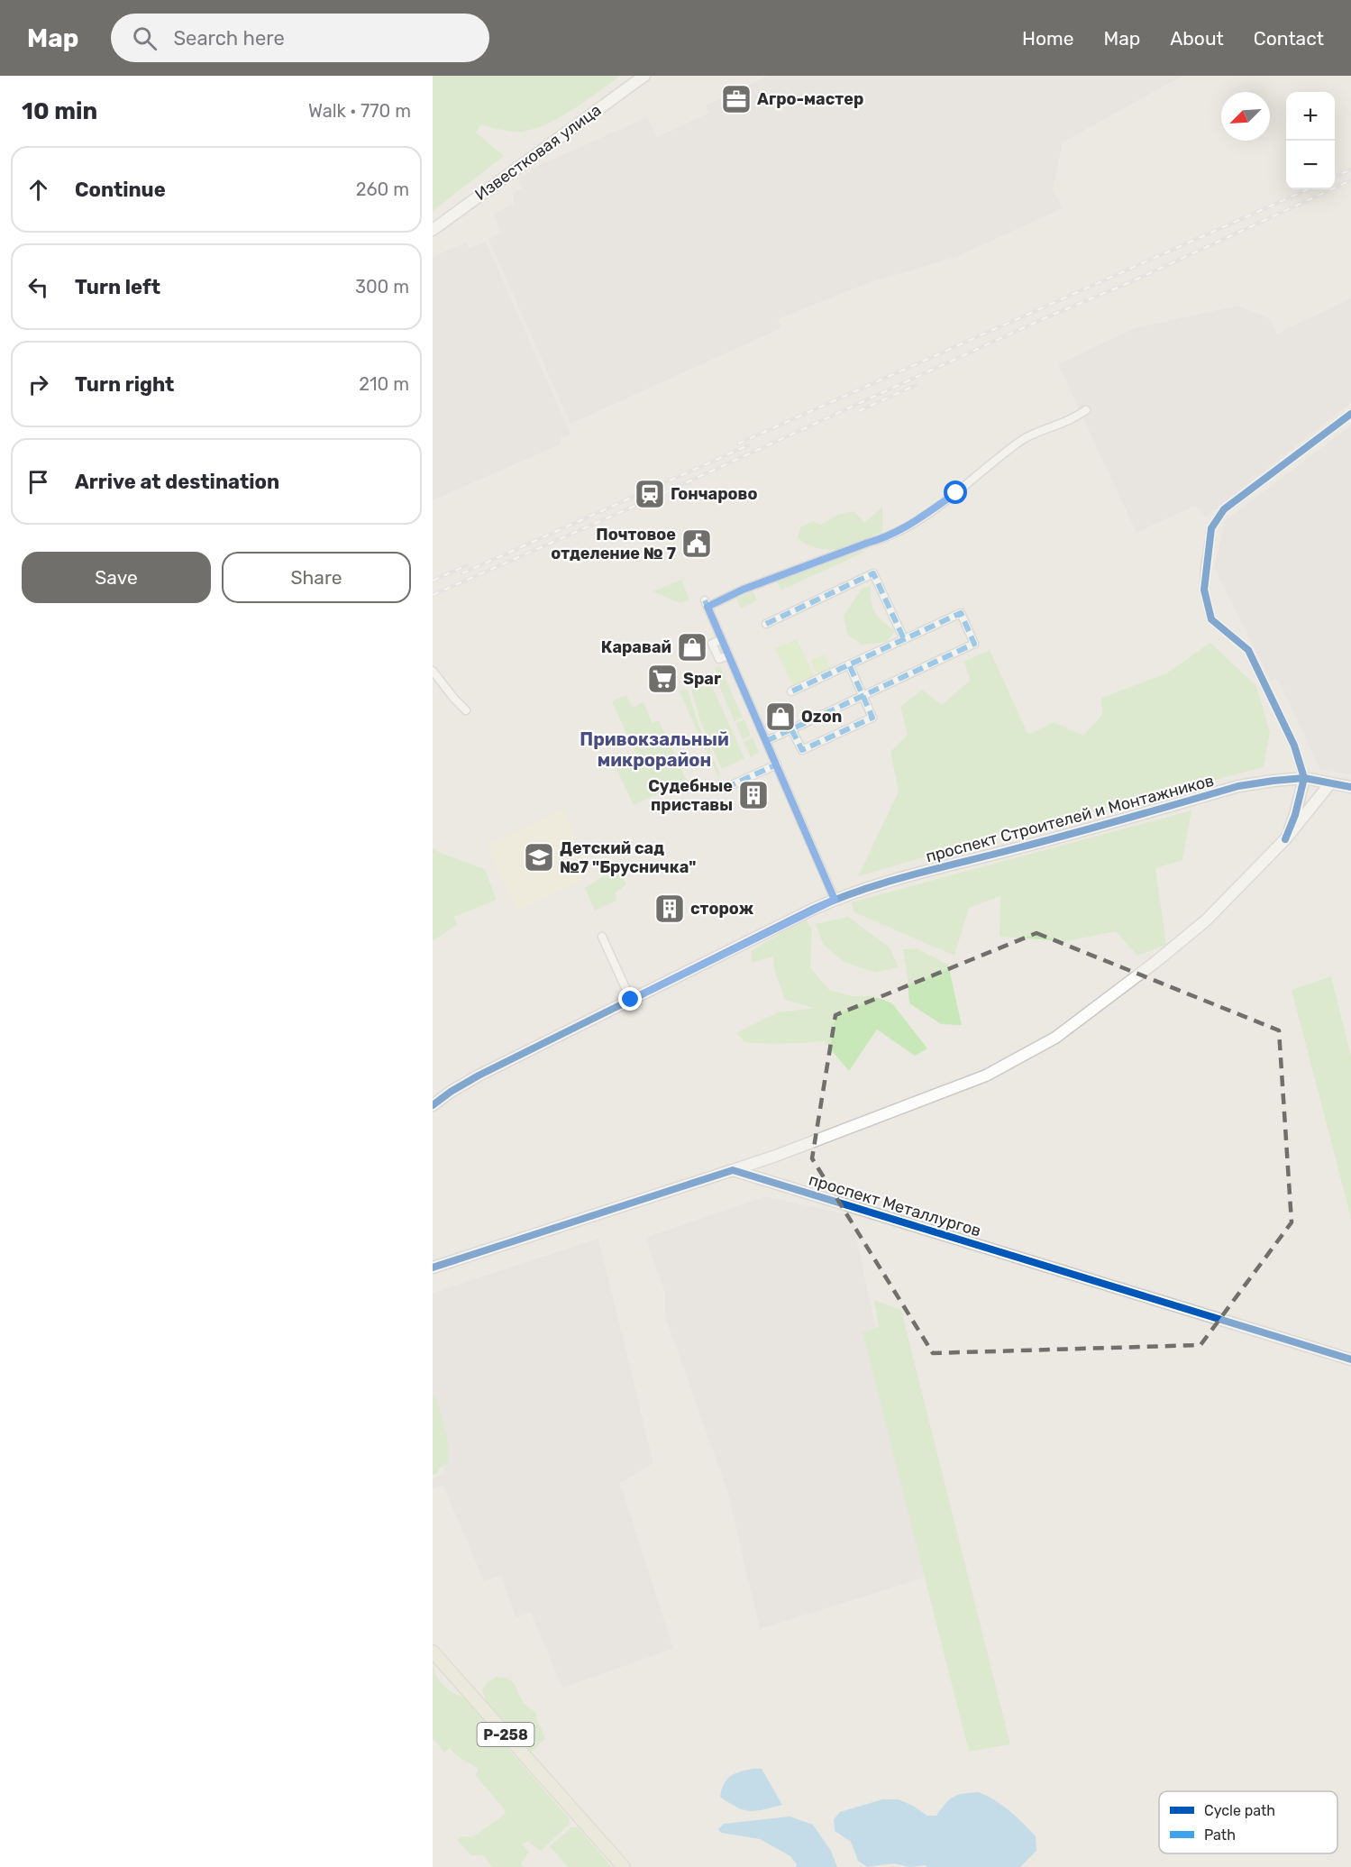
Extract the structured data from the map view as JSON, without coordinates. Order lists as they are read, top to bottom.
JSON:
{
  "streets": {
    "main road": ["Р-258"],
    "street": ["Известковая улица", "проспект Строителей и Монтажников", "проспект Металлургов"]
  },
  "districts": ["Привокзальный микрорайон"],
  "places": {
    "office": ["Агро-мастер"],
    "station": ["Гончарово"],
    "public building": ["Почтовое отделение № 7"],
    "shop": ["Каравай", "Ozon"],
    "supermarket": ["Spar"],
    "building": ["Судебные приставы", "сторож"],
    "school or university": ["Детский сад №7 \"Брусничка\""]
  },
  "legend": ["Cycle path", "Path"],
  "north": "bottom left",
  "page": {
    "header": "Map",
    "search": "Search here",
    "nav": [
      "Home",
      "Map",
      "About",
      "Contact"
    ],
    "heading": ["10 min", "Walk · 770 m"],
    "map_buttons": ["+", "−"],
    "list": [
      ["Continue", "260 m"],
      ["Turn left", "300 m"],
      ["Turn right", "210 m"],
      "Arrive at destination"
    ],
    "buttons": ["Save", "Share"]
  }
}
